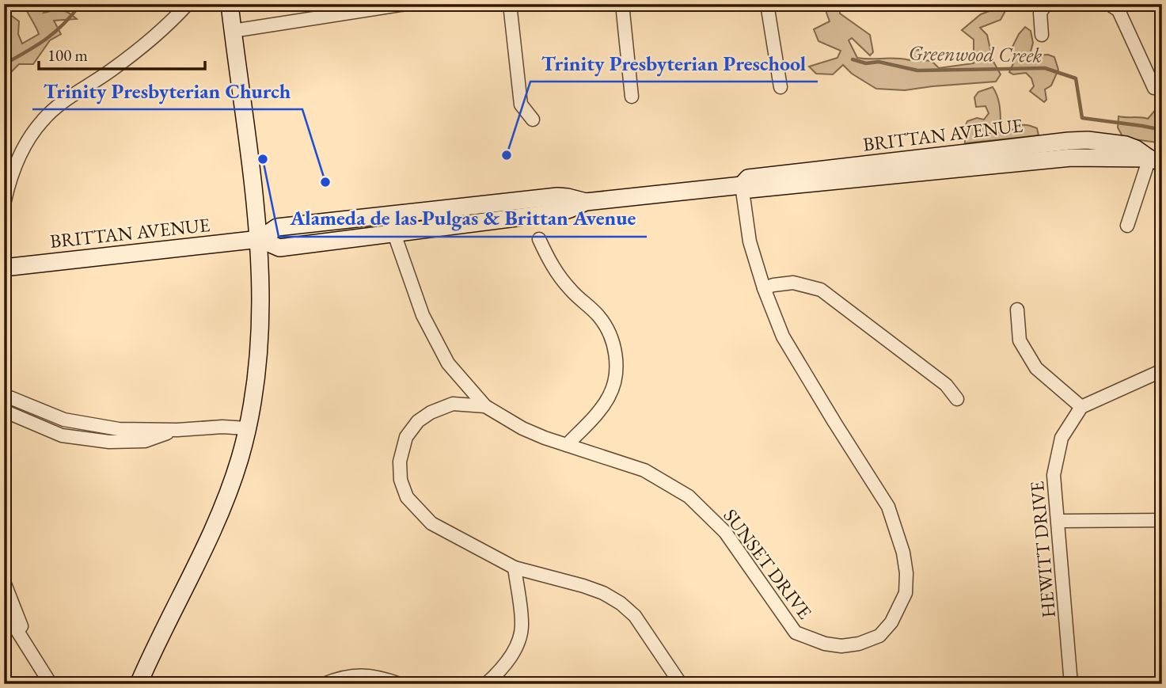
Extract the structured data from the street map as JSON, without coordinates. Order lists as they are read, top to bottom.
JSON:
{
  "streets": {
    "main road": ["BRITTAN AVENUE"],
    "street": ["HEWITT DRIVE", "SUNSET DRIVE"]
  },
  "crossings": [
    ["BRITTAN AVENUE", "SUNSET DRIVE"]
  ],
  "water": ["Greenwood Creek"],
  "places": ["Trinity Presbyterian Preschool", "Alameda de las Pulgas & Brittan Avenue", "Trinity Presbyterian Church"],
  "scale_bar": "100 m"
}
